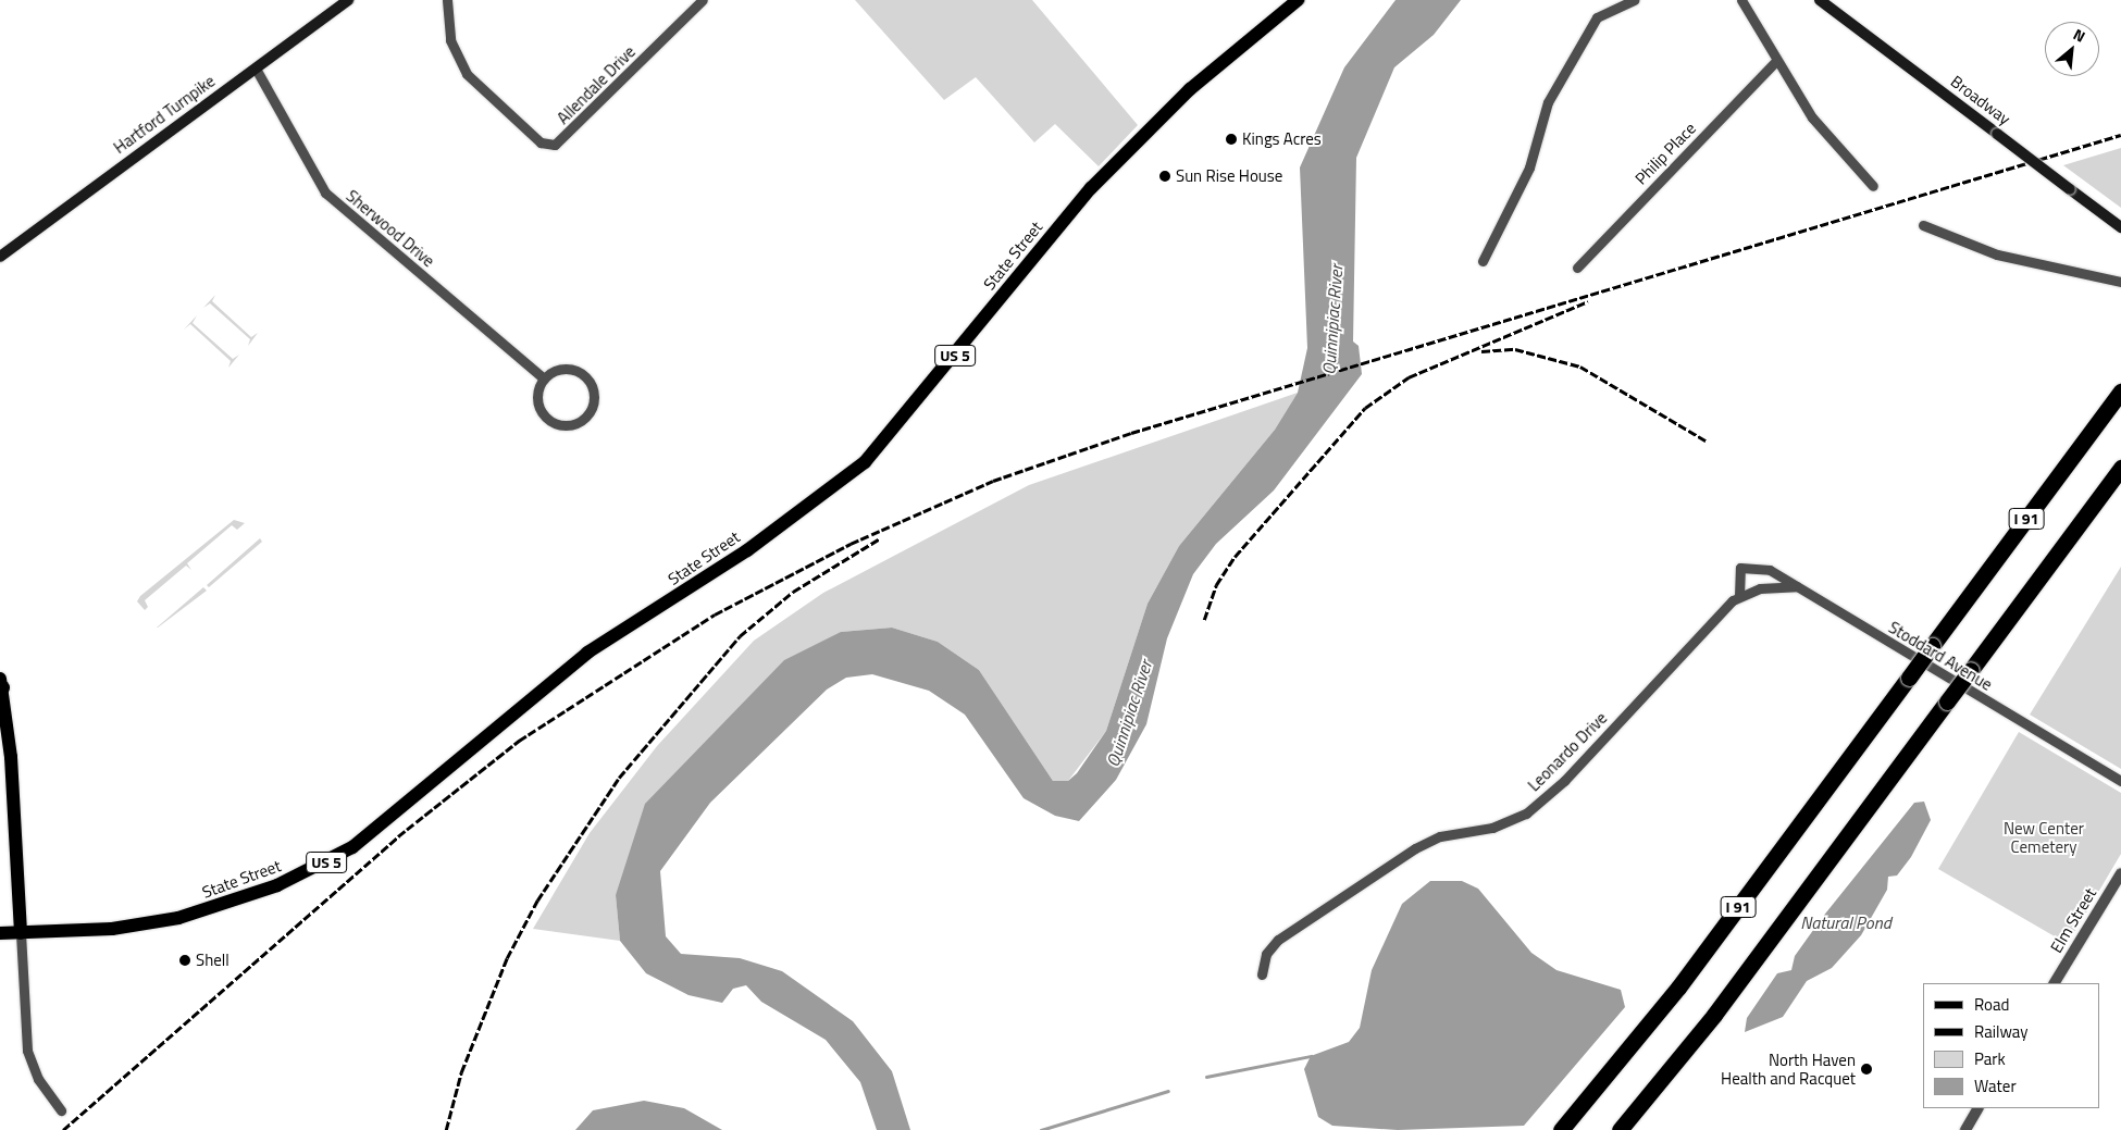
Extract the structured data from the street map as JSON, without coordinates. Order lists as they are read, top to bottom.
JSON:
{
  "streets": {
    "highway": ["I 91"],
    "main road": [
      "Broadway",
      "Hartford Turnpike",
      "State Street",
      "US 5"
    ],
    "street": [
      "Allendale Drive",
      "Philip Place",
      "Sherwood Drive",
      "Stoddard Avenue",
      "Leonardo Drive",
      "Elm Street"
    ]
  },
  "crossings": [
    ["Hartford Turnpike", "Sherwood Drive"],
    ["Stoddard Avenue", "Leonardo Drive"]
  ],
  "water": ["Quinnipiac River", "Natural Pond"],
  "parks": ["New Center Cemetery"],
  "places": [
    "Kings Acres",
    "Sun Rise House",
    "Shell",
    "North Haven Health and Racquet"
  ],
  "legend": [
    "Road",
    "Railway",
    "Park",
    "Water"
  ],
  "north": "top right"
}
